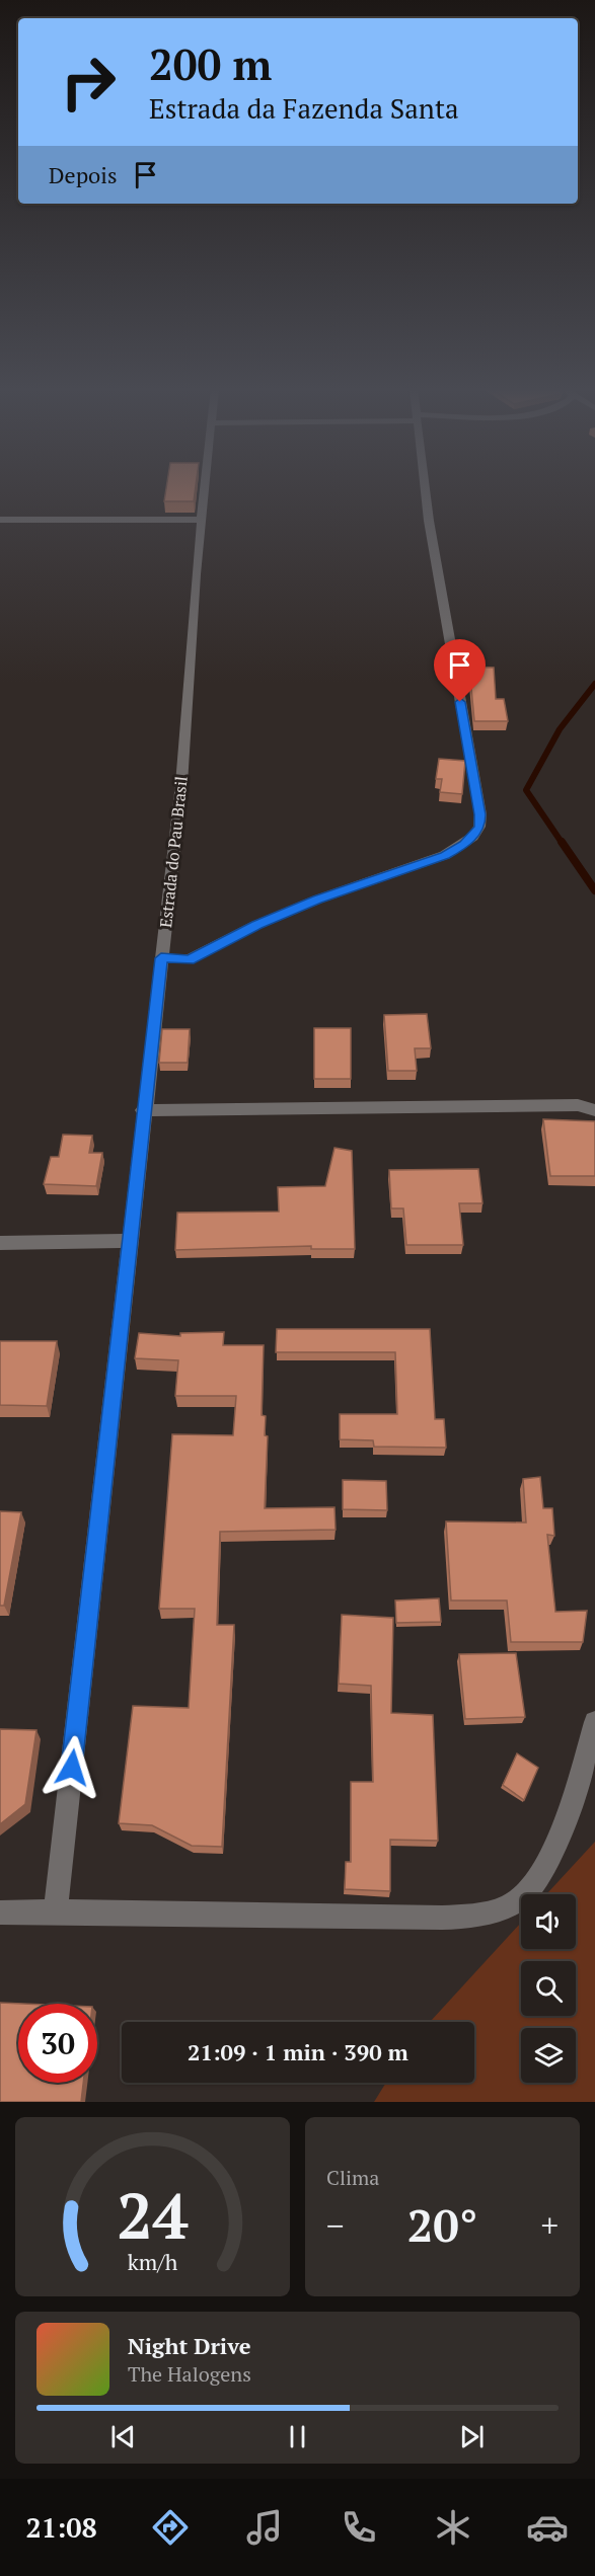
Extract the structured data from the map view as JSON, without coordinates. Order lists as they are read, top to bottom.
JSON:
{
  "streets": {
    "street": ["Estrada do Pau Brasil"]
  },
  "page": {
    "turn": ["200 m", "Estrada da Fazenda Santa"],
    "then": "Depois",
    "limit": "30",
    "trip": "21:09 · 1 min · 390 m",
    "tile": "Clima",
    "heat": ["−", "20°", "+"],
    "song": ["Night Drive", "The Halogens"],
    "tabs": "21:08",
    "gauge": ["24", "km/h"]
  }
}
